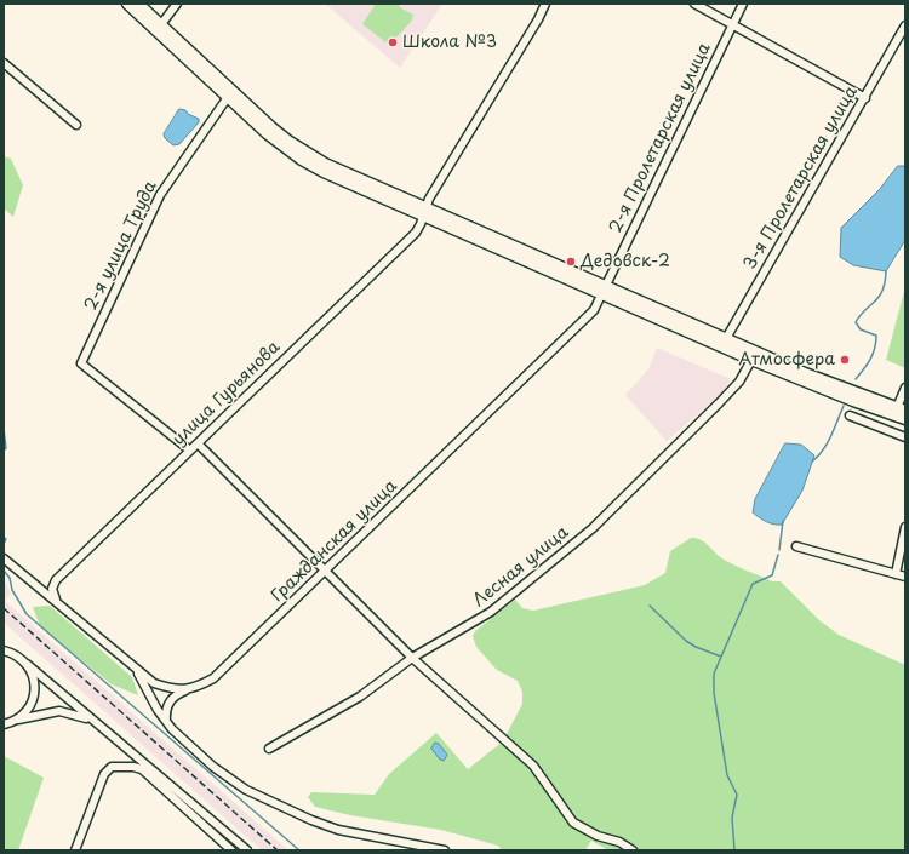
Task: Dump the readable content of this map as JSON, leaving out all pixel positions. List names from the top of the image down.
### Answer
{
  "streets": {
    "street": [
      "2-я Пролетарская улица",
      "3-я Пролетарская улица",
      "2-я улица Труда",
      "улица Гурьянова",
      "Гражданская улица",
      "Лесная улица"
    ]
  },
  "crossings": [
    ["2-я Пролетарская улица", "Гражданская улица"],
    ["2-я улица Труда", "улица Гурьянова"],
    ["улица Гурьянова", "Гражданская улица"]
  ],
  "places": ["Школа №3", "Дедовск-2", "Атмосфера"]
}
